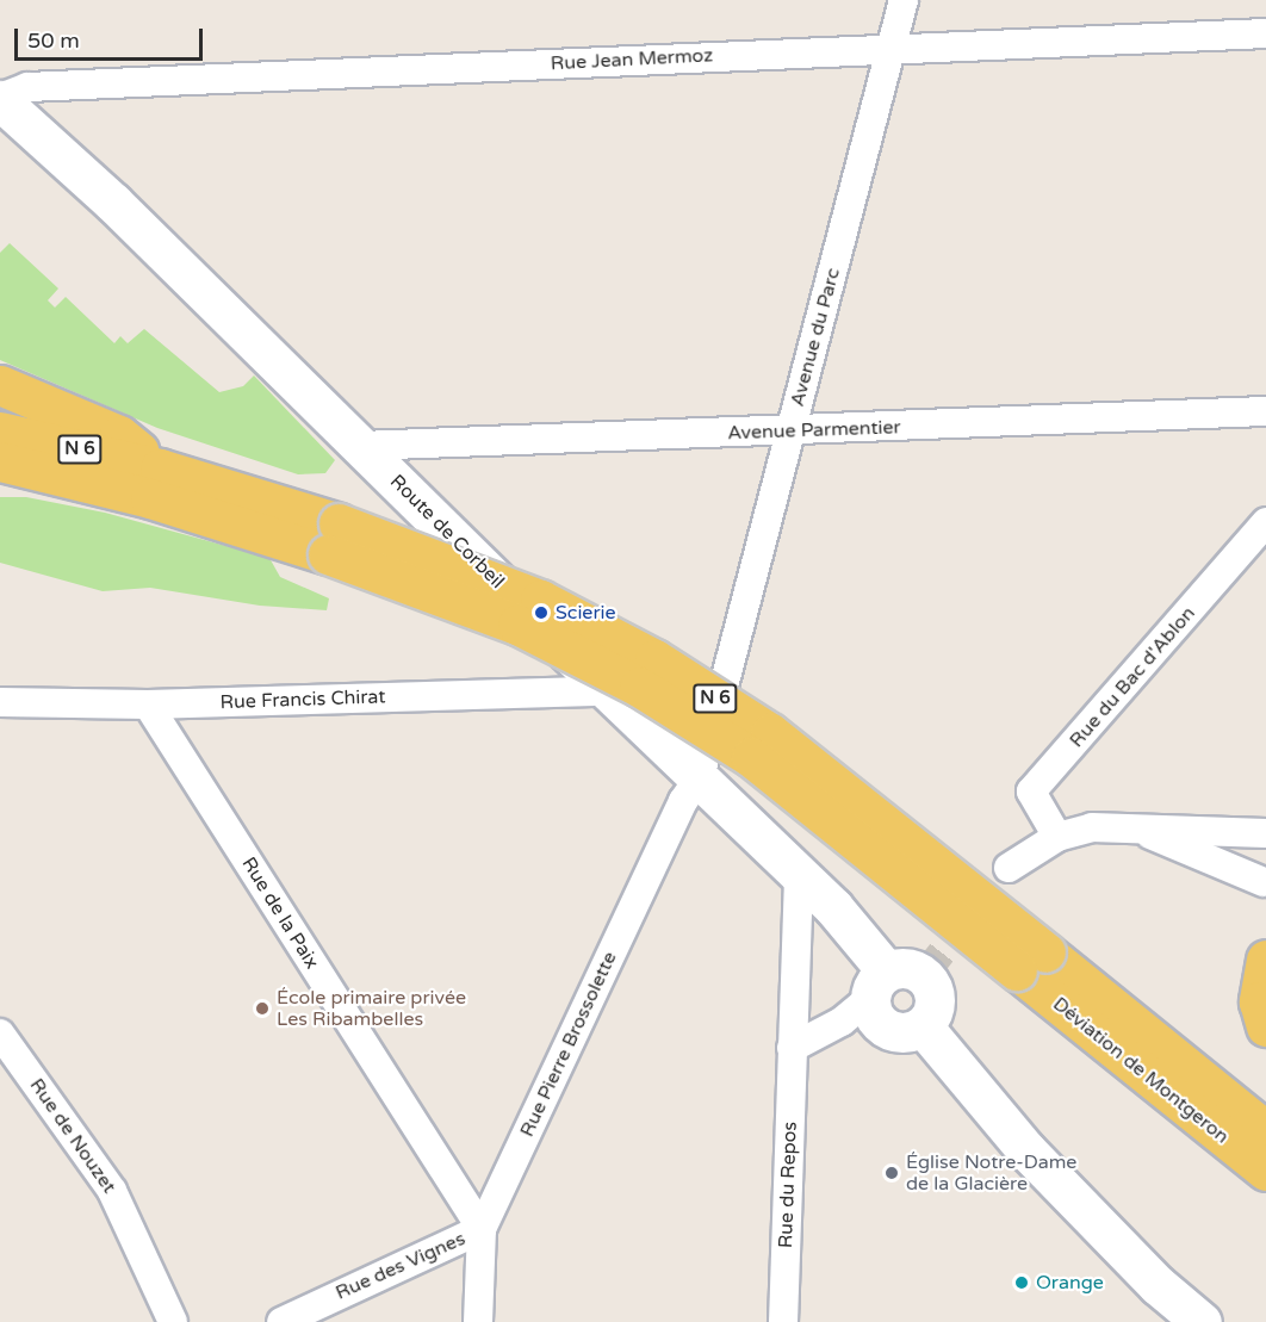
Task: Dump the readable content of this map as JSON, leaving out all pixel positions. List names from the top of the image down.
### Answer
{
  "streets": {
    "main road": ["N 6", "Route de Corbeil", "Déviation de Montgeron"],
    "street": [
      "Rue Jean Mermoz",
      "Avenue du Parc",
      "Avenue Parmentier",
      "Rue du Bac d'Ablon",
      "Rue Francis Chirat",
      "Rue de la Paix",
      "Rue Pierre Brossolette",
      "Rue de Nouzet",
      "Rue du Repos",
      "Rue des Vignes"
    ]
  },
  "crossings": [
    ["Rue Jean Mermoz", "Avenue du Parc"],
    ["Rue Jean Mermoz", "Route de Corbeil"],
    ["Avenue du Parc", "Avenue Parmentier"],
    ["Avenue du Parc", "Route de Corbeil"],
    ["Avenue du Parc", "Rue Pierre Brossolette"],
    ["Avenue Parmentier", "Route de Corbeil"],
    ["N 6", "Déviation de Montgeron"],
    ["Route de Corbeil", "Rue Francis Chirat"],
    ["Route de Corbeil", "Rue Pierre Brossolette"],
    ["Route de Corbeil", "Rue du Repos"],
    ["Rue Francis Chirat", "Rue de la Paix"],
    ["Rue de la Paix", "Rue Pierre Brossolette"],
    ["Rue de la Paix", "Rue des Vignes"],
    ["Rue Pierre Brossolette", "Rue des Vignes"]
  ],
  "places": [
    "Scierie",
    "École primaire privée Les Ribambelles",
    "Église Notre-Dame de la Glacière",
    "Orange"
  ],
  "scale_bar": "50 m"
}
